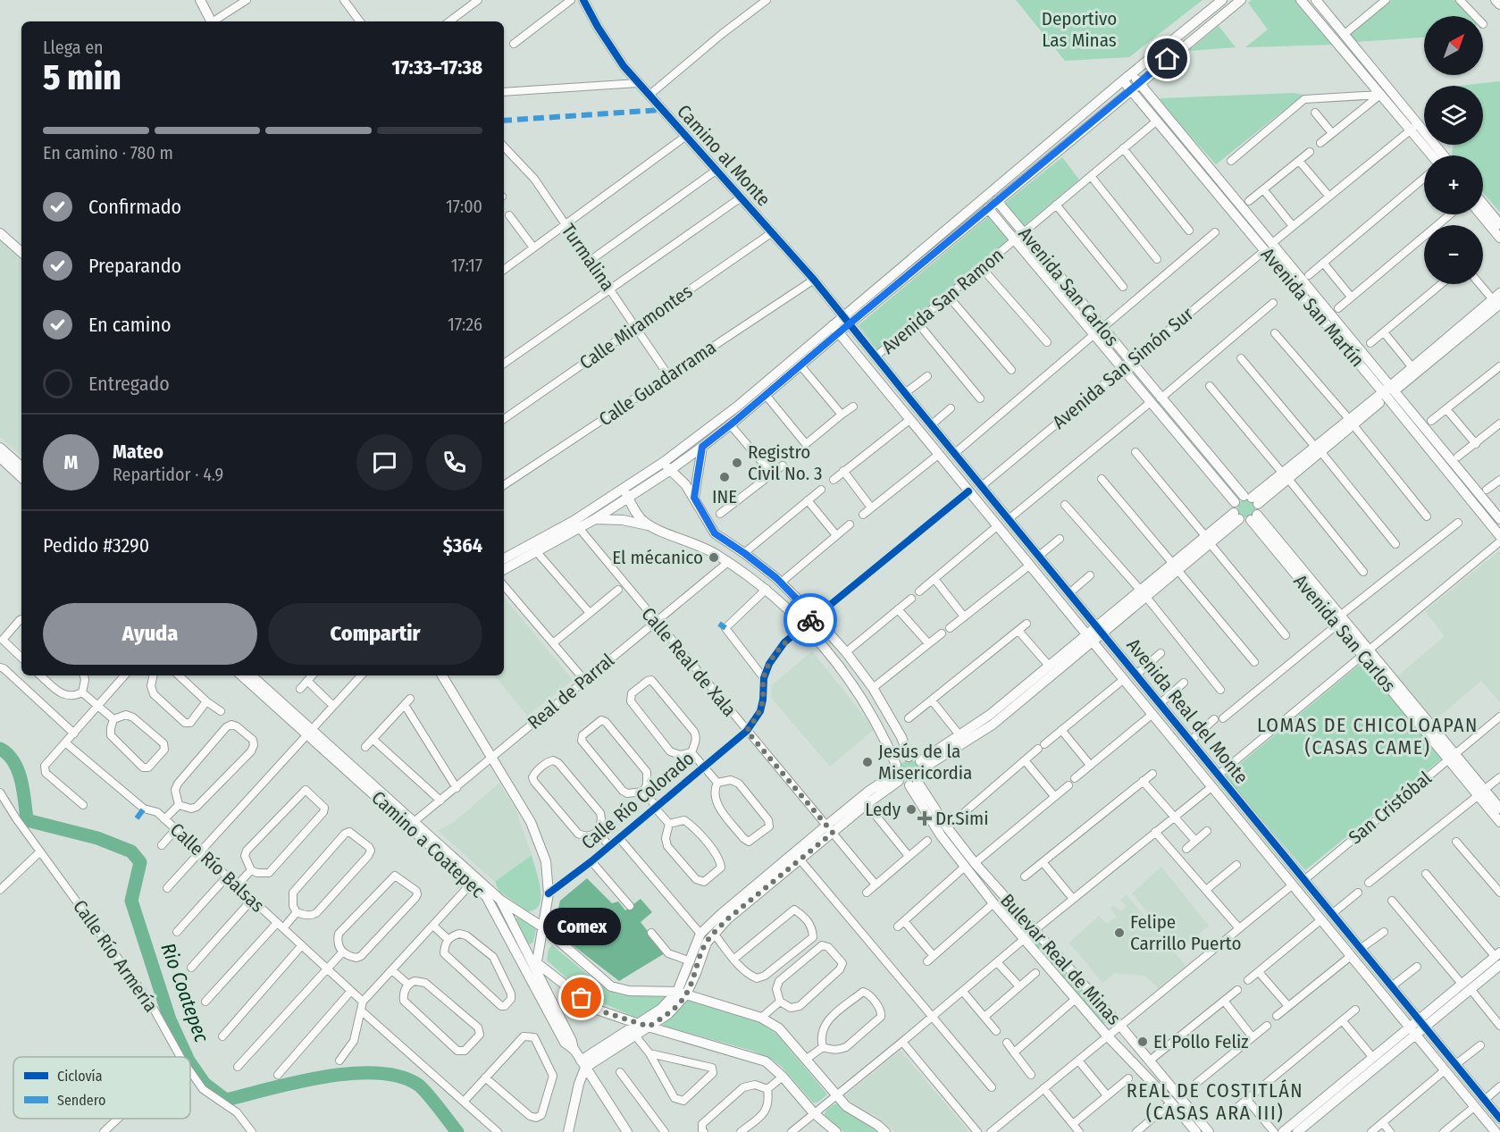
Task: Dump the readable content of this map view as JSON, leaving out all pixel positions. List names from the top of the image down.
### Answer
{
  "streets": {
    "street": [
      "Camino al Monte",
      "Turmalina",
      "Avenida San Carlos",
      "Avenida San Ramon",
      "Avenida San Martín",
      "Calle Miramontes",
      "Avenida San Simón Sur",
      "Calle Guadarrama",
      "Calle Real de Xala",
      "Real de Parral",
      "Avenida Real del Monte",
      "Calle Río Colorado",
      "San Cristóbal",
      "Camino a Coatepec",
      "Calle Río Balsas",
      "Calle Río Armería",
      "Bulevar Real de Minas"
    ]
  },
  "crossings": [
    ["Camino al Monte", "Calle Miramontes"],
    ["Camino al Monte", "Calle Guadarrama"],
    ["Camino al Monte", "Avenida Real del Monte"],
    ["Turmalina", "Calle Miramontes"],
    ["Turmalina", "Calle Guadarrama"],
    ["Avenida San Carlos", "Avenida San Ramon"],
    ["Avenida San Carlos", "Avenida San Simón Sur"],
    ["Avenida San Carlos", "San Cristóbal"],
    ["Avenida San Ramon", "Avenida San Martín"],
    ["Avenida San Ramon", "Avenida Real del Monte"],
    ["Avenida San Martín", "Avenida San Simón Sur"],
    ["Avenida San Simón Sur", "Avenida Real del Monte"],
    ["Calle Real de Xala", "Real de Parral"],
    ["Calle Real de Xala", "Calle Río Colorado"],
    ["Real de Parral", "Camino a Coatepec"],
    ["Avenida Real del Monte", "San Cristóbal"]
  ],
  "districts": ["LOMAS DE CHICOLOAPAN (CASAS CAME)", "REAL DE COSTITLÁN (CASAS ARA III)"],
  "water": ["Rio Coatepec"],
  "parks": ["Deportivo Las Minas"],
  "places": {
    "other": [
      "Registro Civil No. 3",
      "INE",
      "El mécanico",
      "Jesús de la Misericordia",
      "Ledy",
      "Felipe Carrillo Puerto",
      "Comex",
      "El Pollo Feliz"
    ],
    "health": ["Dr.Simi"]
  },
  "legend": ["Ciclovía", "Sendero"],
  "north": "top right",
  "page": {
    "map_buttons": ["+", "−"],
    "heading": ["5 min", "Llega en", "17:33–17:38"],
    "panel": [
      "Mateo",
      "Repartidor · 4.9",
      "Pedido #3290",
      "$364"
    ],
    "bar": "En camino · 780 m",
    "list": [
      ["Confirmado", "17:00"],
      ["Preparando", "17:17"],
      ["En camino", "17:26"],
      "Entregado"
    ],
    "round": "M",
    "buttons": ["Ayuda", "Compartir"],
    "bubble": "Comex"
  }
}
